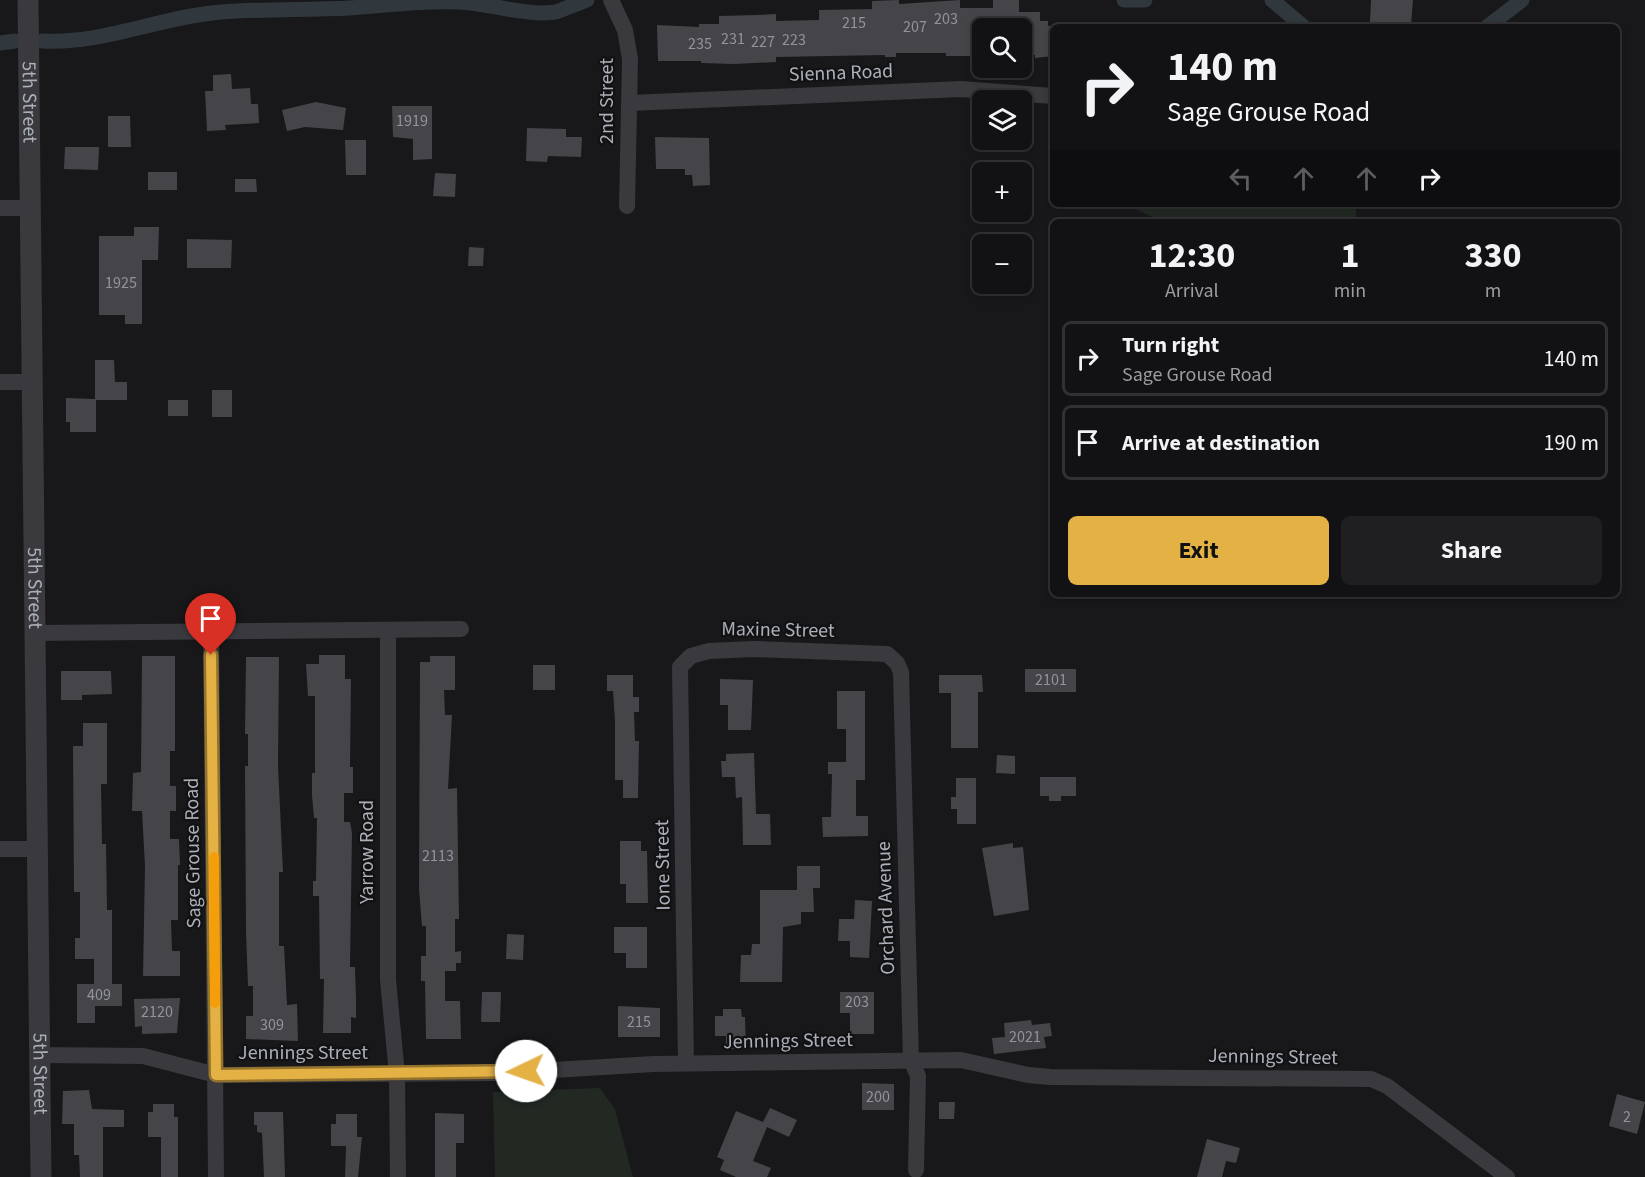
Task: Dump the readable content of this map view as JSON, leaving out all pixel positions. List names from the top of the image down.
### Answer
{
  "streets": {
    "street": [
      "Sienna Road",
      "2nd Street",
      "5th Street",
      "Maxine Street",
      "Yarrow Road",
      "Sage Grouse Road",
      "Ione Street",
      "Orchard Avenue",
      "Jennings Street"
    ]
  },
  "crossings": [
    ["Sienna Road", "2nd Street"],
    ["5th Street", "Jennings Street"],
    ["Maxine Street", "Ione Street"],
    ["Maxine Street", "Orchard Avenue"],
    ["Yarrow Road", "Jennings Street"],
    ["Sage Grouse Road", "Jennings Street"],
    ["Ione Street", "Jennings Street"],
    ["Orchard Avenue", "Jennings Street"]
  ],
  "house_numbers": [
    "203",
    "215",
    "207",
    "231",
    "223",
    "227",
    "235",
    "1919",
    "1925",
    "2101",
    "2113",
    "409",
    "203",
    "2120",
    "215",
    "309",
    "2021",
    "200",
    "2"
  ],
  "page": {
    "map_buttons": ["+", "−"],
    "turn": ["140 m", "Sage Grouse Road"],
    "eta": [
      "12:30",
      "Arrival",
      "1",
      "min",
      "330",
      "m"
    ],
    "list": [
      {
        "name": "Turn right",
        "note": "Sage Grouse Road",
        "value": "140 m"
      },
      {
        "name": "Arrive at destination",
        "value": "190 m"
      }
    ],
    "buttons": ["Exit", "Share"]
  }
}
